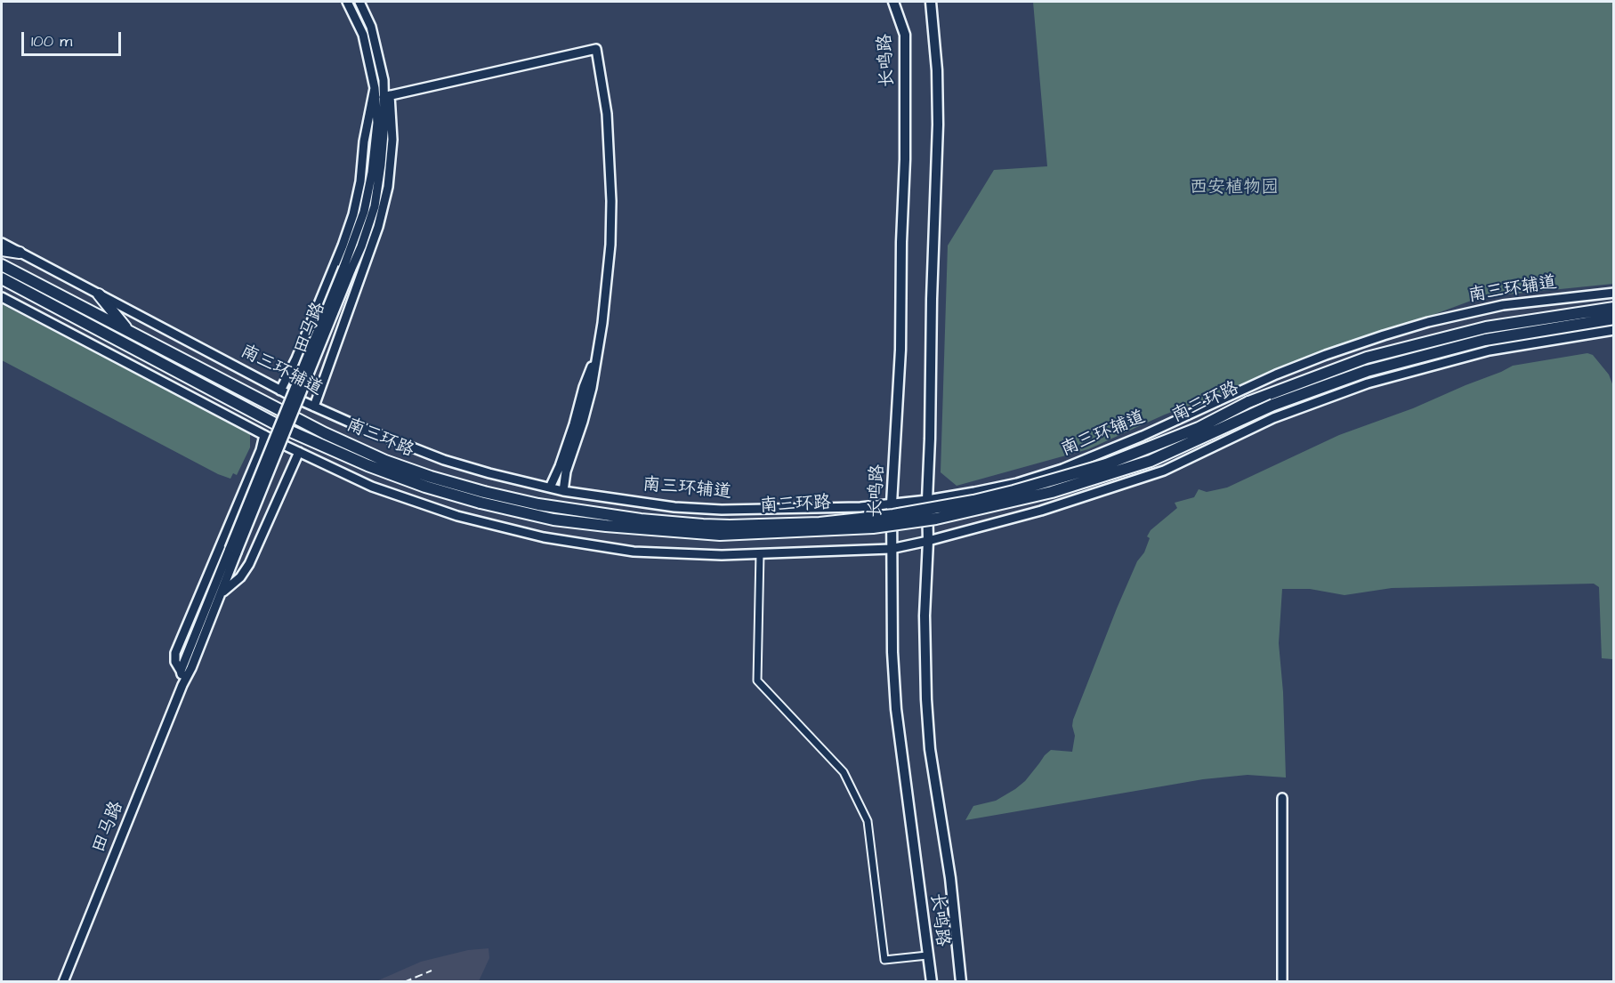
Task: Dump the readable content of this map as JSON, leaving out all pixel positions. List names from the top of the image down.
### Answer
{
  "streets": {
    "highway": ["南三环路"],
    "main road": ["长鸣路"],
    "street": ["南三环辅道", "田马路"]
  },
  "crossings": [
    ["长鸣路", "南三环辅道"]
  ],
  "parks": ["西安植物园"],
  "scale_bar": "100 m"
}
